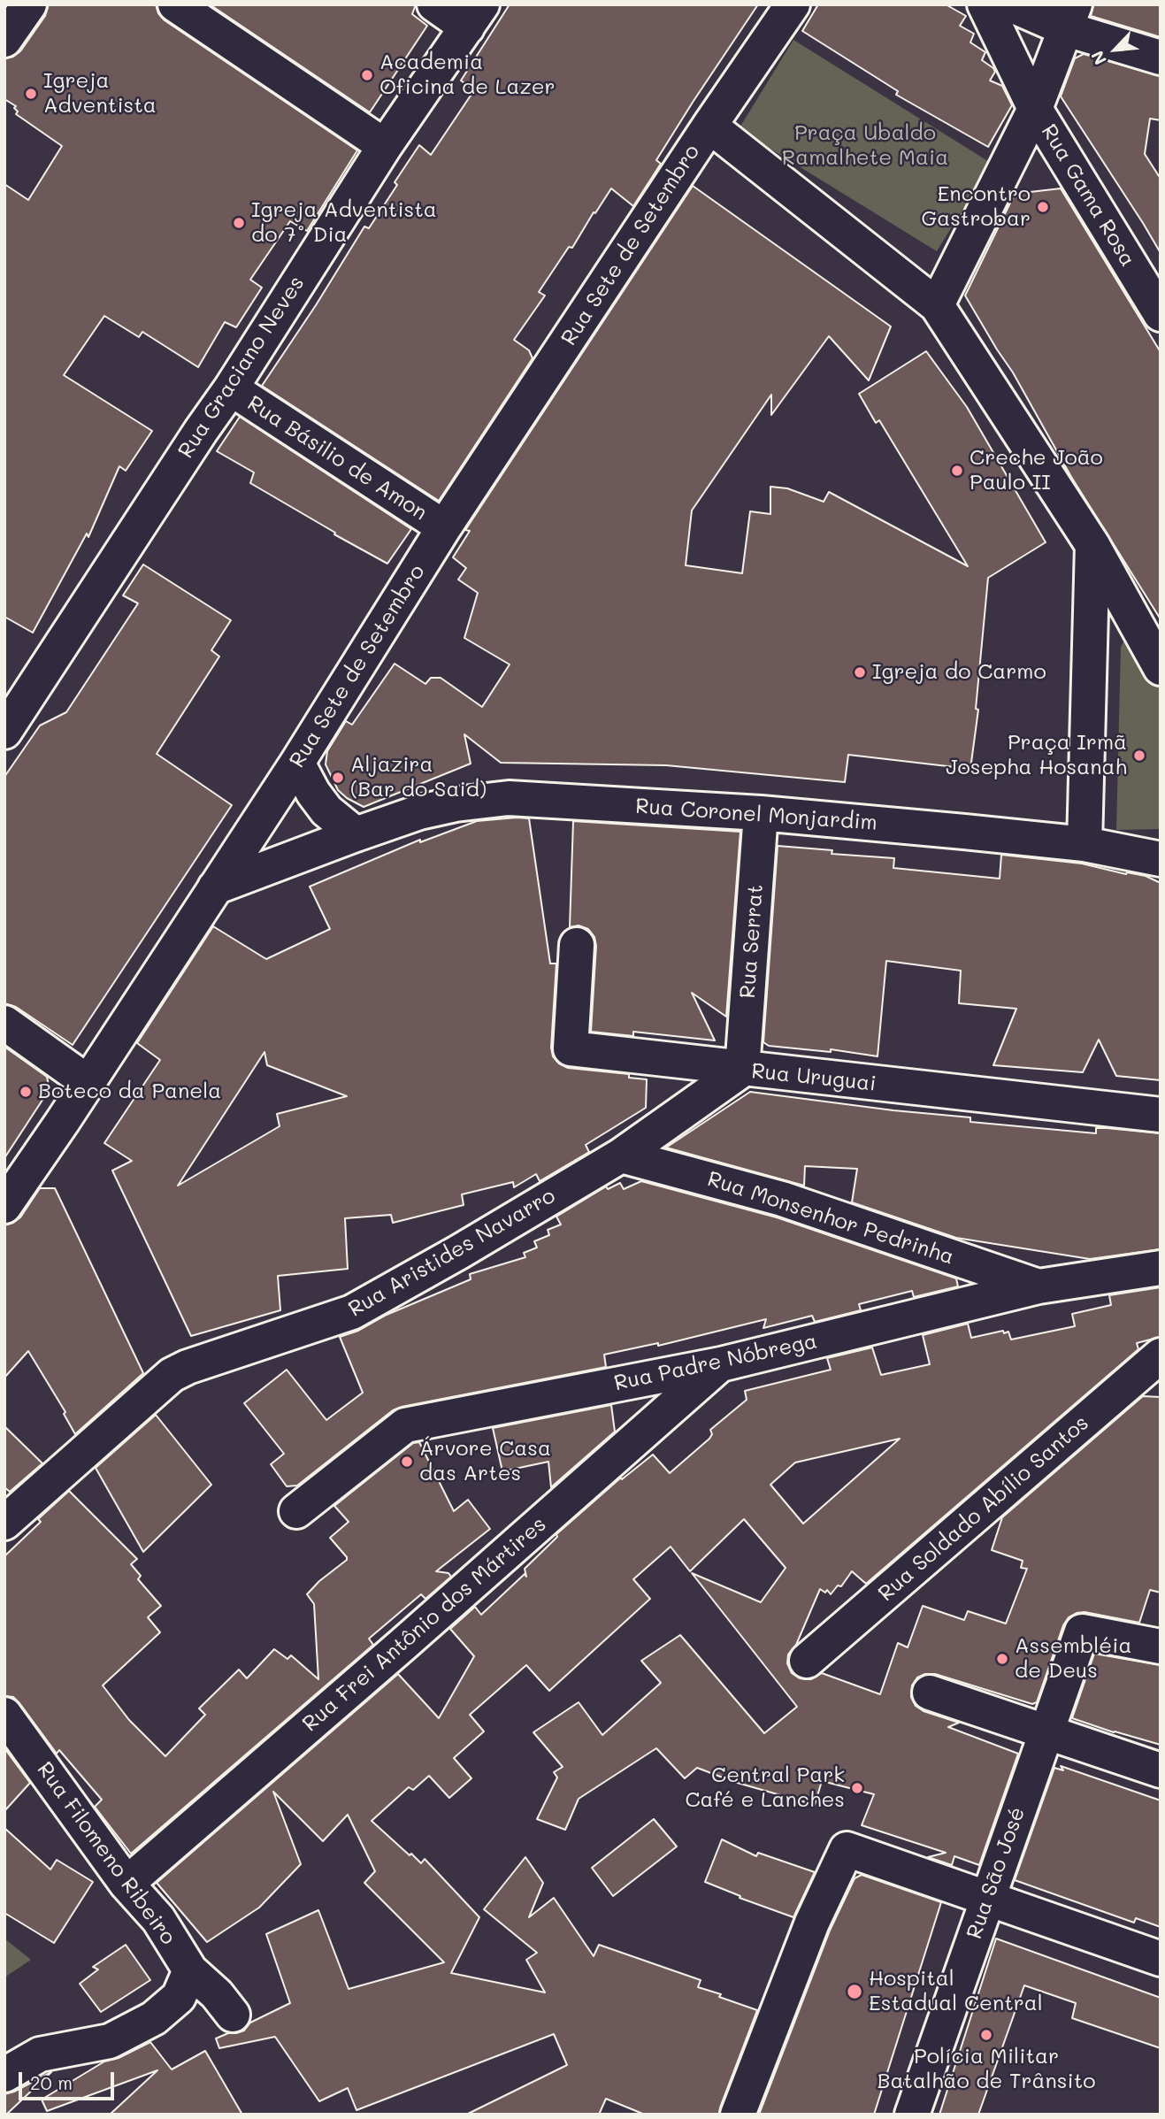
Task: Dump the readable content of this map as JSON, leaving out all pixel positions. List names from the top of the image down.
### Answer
{
  "streets": {
    "street": [
      "Rua Gama Rosa",
      "Rua Sete de Setembro",
      "Rua Graciano Neves",
      "Rua Básilio de Amon",
      "Rua Coronel Monjardim",
      "Rua Serrat",
      "Rua Uruguai",
      "Rua Monsenhor Pedrinha",
      "Rua Aristides Navarro",
      "Rua Padre Nóbrega",
      "Rua Soldado Abílio Santos",
      "Rua Frei Antônio dos Mártires",
      "Rua Filomeno Ribeiro",
      "Rua São José"
    ]
  },
  "crossings": [
    ["Rua Sete de Setembro", "Rua Básilio de Amon"],
    ["Rua Sete de Setembro", "Rua Coronel Monjardim"],
    ["Rua Graciano Neves", "Rua Básilio de Amon"],
    ["Rua Coronel Monjardim", "Rua Serrat"],
    ["Rua Serrat", "Rua Uruguai"],
    ["Rua Serrat", "Rua Aristides Navarro"],
    ["Rua Uruguai", "Rua Aristides Navarro"],
    ["Rua Monsenhor Pedrinha", "Rua Aristides Navarro"],
    ["Rua Monsenhor Pedrinha", "Rua Padre Nóbrega"],
    ["Rua Padre Nóbrega", "Rua Frei Antônio dos Mártires"],
    ["Rua Frei Antônio dos Mártires", "Rua Filomeno Ribeiro"]
  ],
  "parks": ["Praça Ubaldo Ramalhete Maia"],
  "places": [
    "Academia Oficina de Lazer",
    "Igreja Adventista",
    "Encontro Gastrobar",
    "Igreja Adventista do 7˚ Dia",
    "Creche João Paulo II",
    "Igreja do Carmo",
    "Praça Irmã Josepha Hosanah",
    "Aljazira (Bar do Said)",
    "Boteco da Panela",
    "Árvore Casa das Artes",
    "Assembléia de Deus",
    "Central Park Café e Lanches",
    "Hospital Estadual Central",
    "Polícia Militar Batalhão de Trânsito"
  ],
  "scale_bar": "20 m",
  "north": "bottom left"
}
